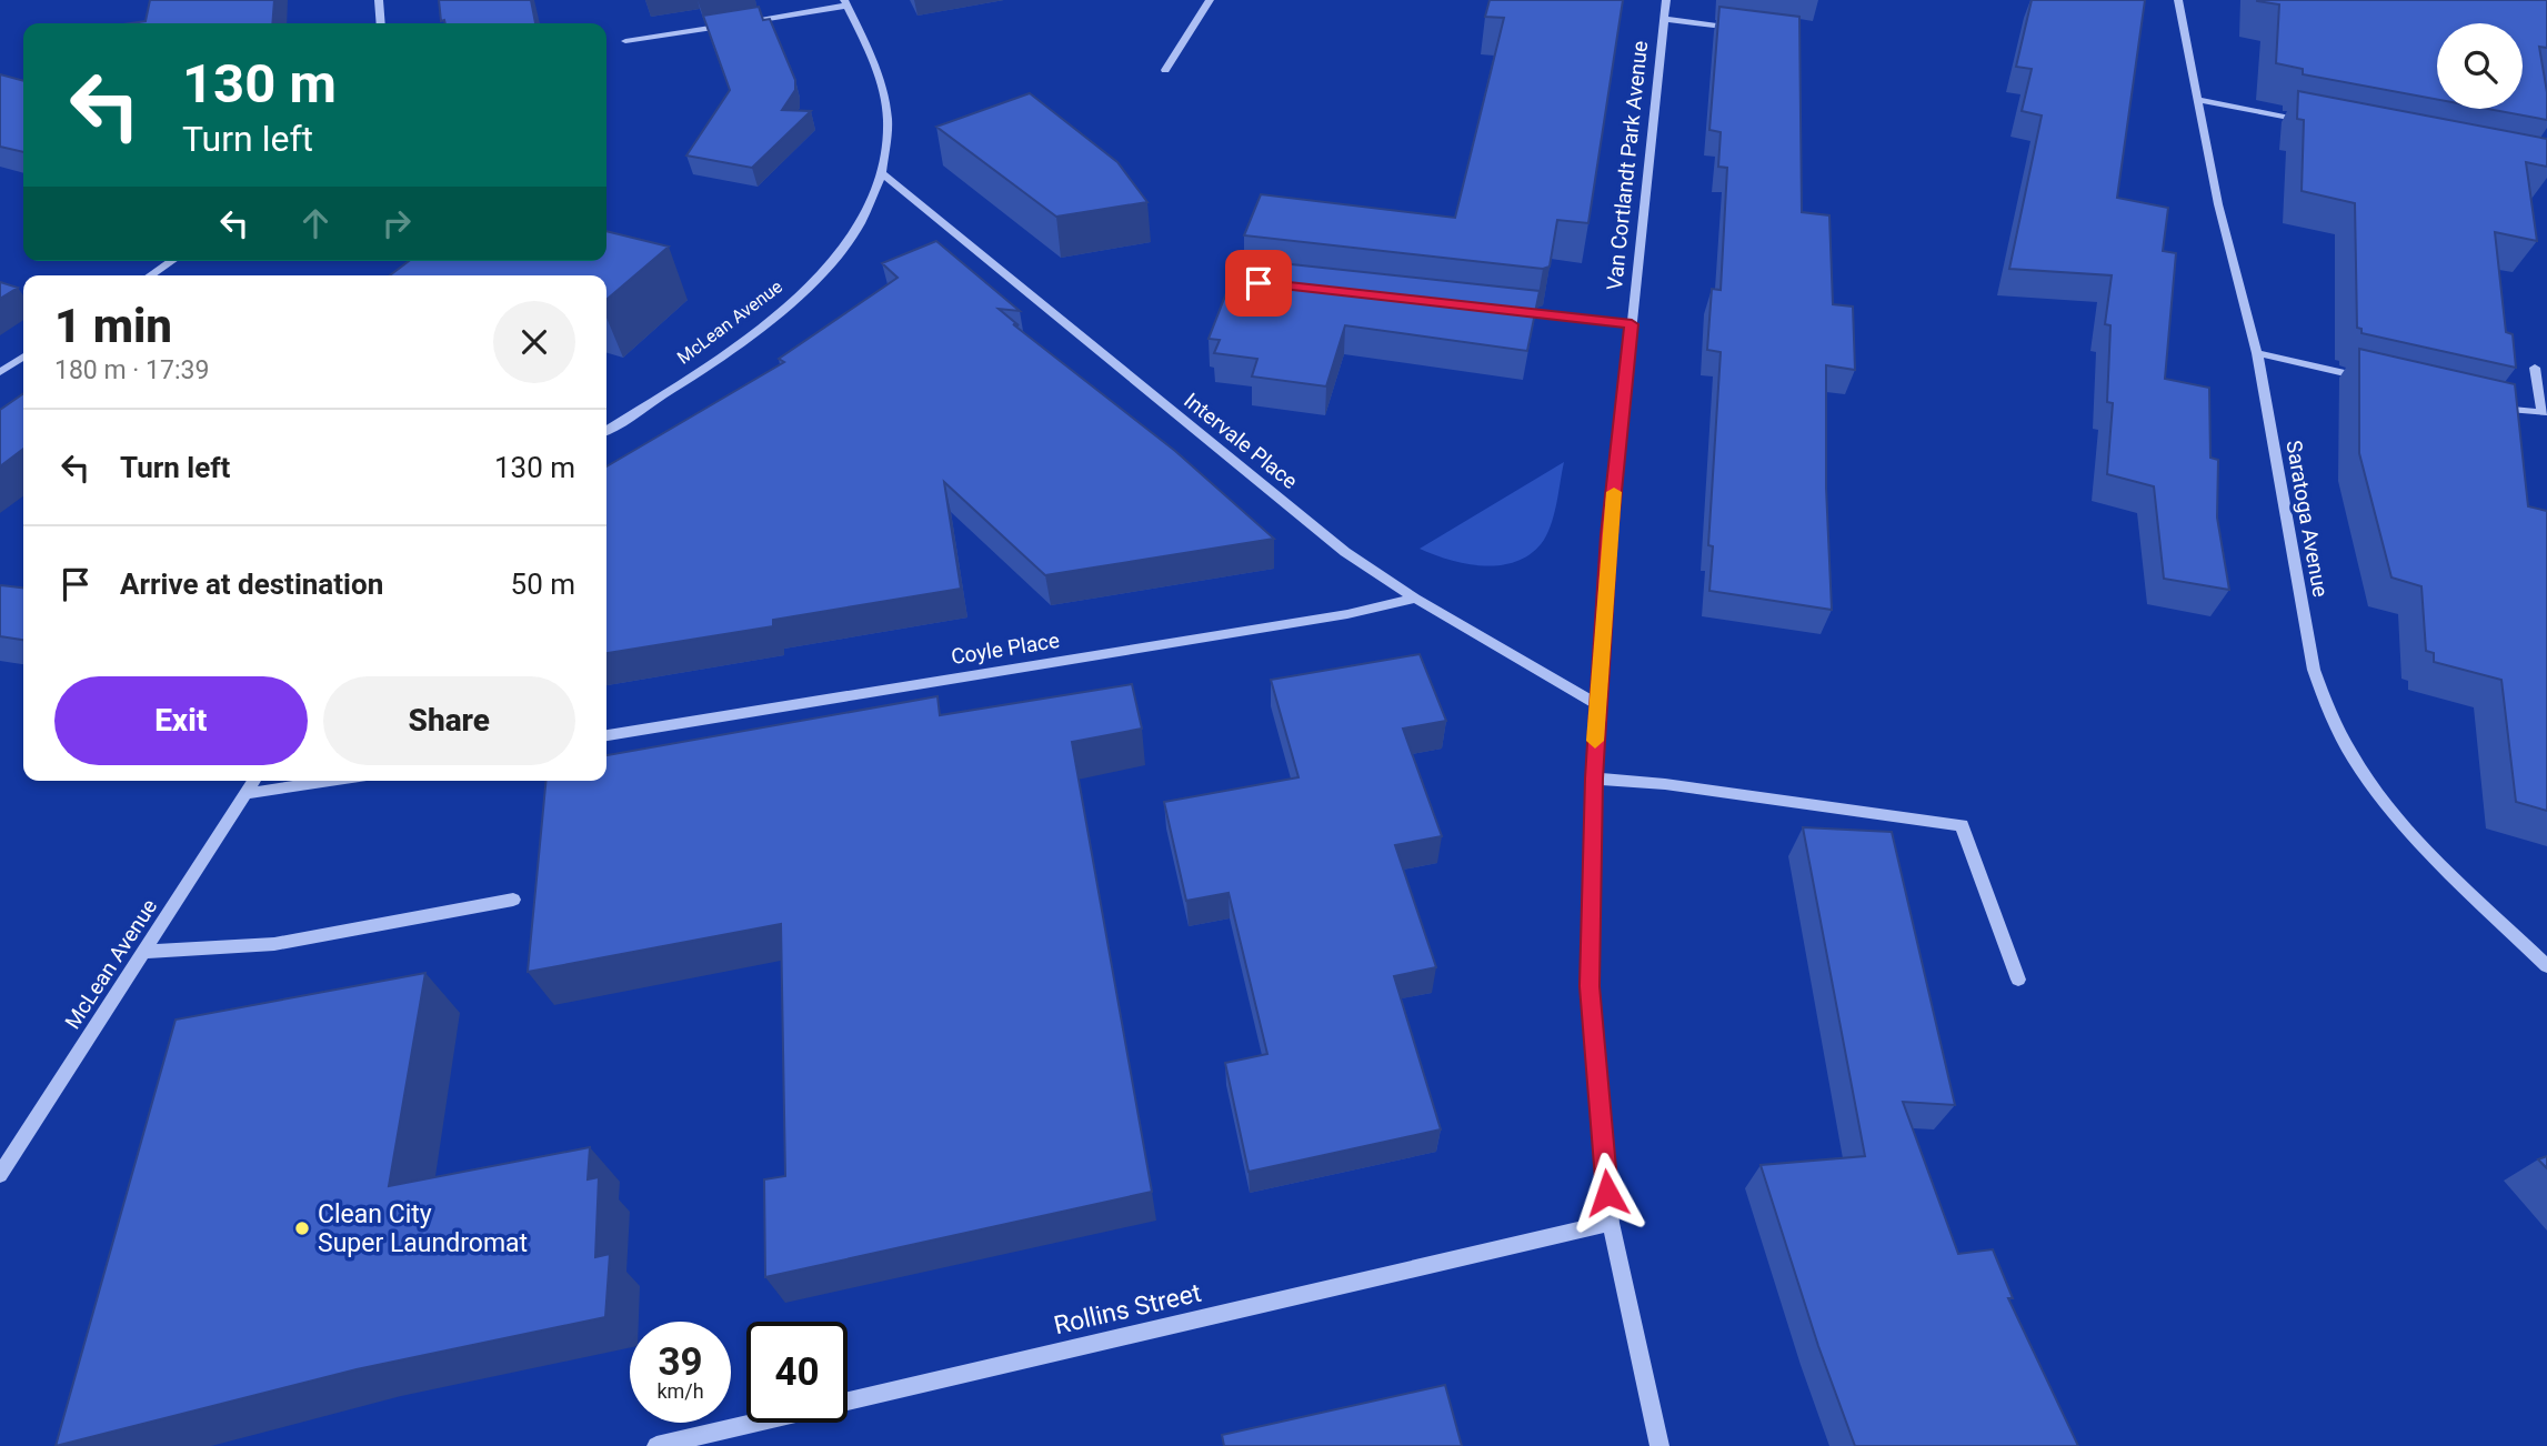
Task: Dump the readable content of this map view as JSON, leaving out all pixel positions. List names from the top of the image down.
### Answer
{
  "streets": {
    "street": [
      "Van Cortlandt Park Avenue",
      "McLean Avenue",
      "Intervale Place",
      "Saratoga Avenue",
      "Coyle Place",
      "Rollins Street"
    ]
  },
  "crossings": [
    ["Van Cortlandt Park Avenue", "Intervale Place"],
    ["Van Cortlandt Park Avenue", "Rollins Street"],
    ["McLean Avenue", "Intervale Place"],
    ["Intervale Place", "Coyle Place"]
  ],
  "places": ["Clean City Super Laundromat"],
  "page": {
    "turn": ["130 m", "Turn left"],
    "heading": ["1 min", "180 m · 17:39"],
    "list": [
      {
        "name": "Turn left",
        "value": "130 m"
      },
      {
        "name": "Arrive at destination",
        "value": "50 m"
      }
    ],
    "buttons": ["Exit", "Share"],
    "speed": "39 km/h",
    "limit": "40"
  }
}
